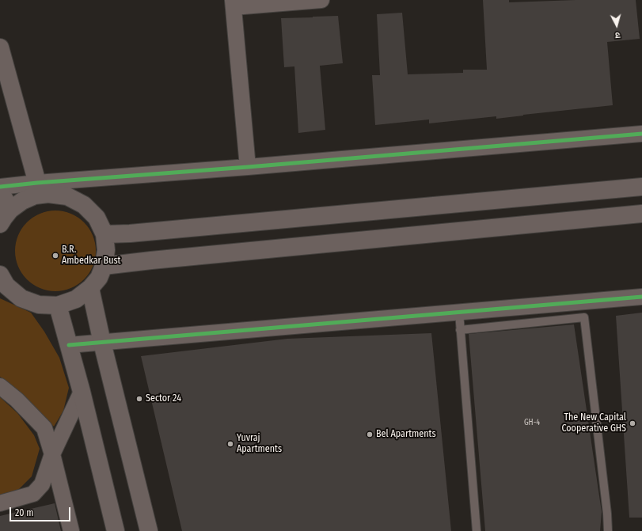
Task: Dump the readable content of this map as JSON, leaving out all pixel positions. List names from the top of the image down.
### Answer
{
  "places": [
    "B.R. Ambedkar Bust",
    "Sector 24",
    "The New Capital Cooperative GHS",
    "Bel Apartments",
    "Yuvraj Apartments"
  ],
  "house_numbers": ["GH-4"],
  "scale_bar": "20 m",
  "north": "bottom"
}
